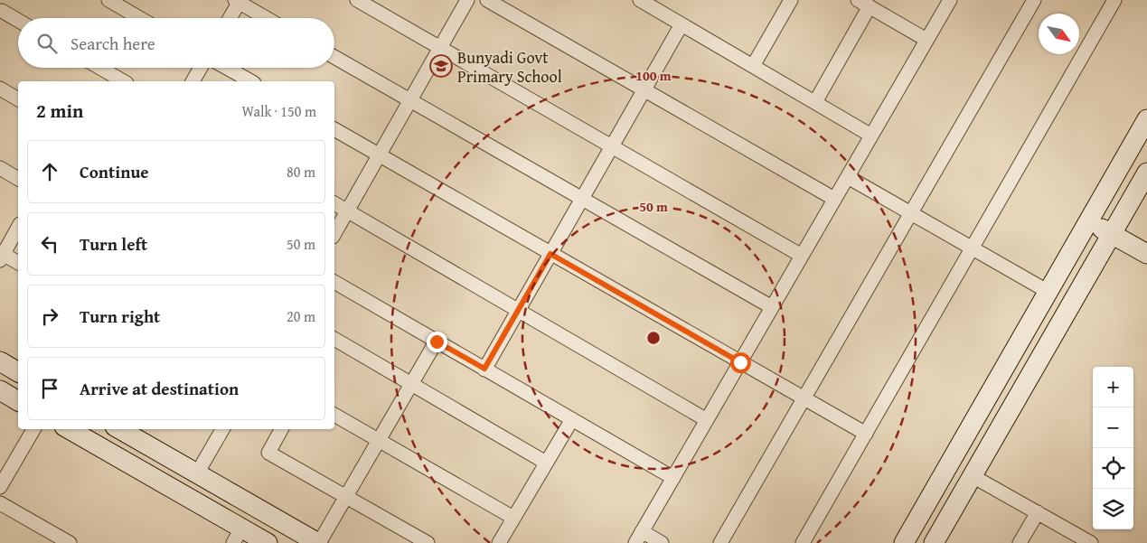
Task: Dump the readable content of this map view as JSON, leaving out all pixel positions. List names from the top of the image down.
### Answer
{
  "places": {
    "school or university": ["Bunyadi Govt Primary School"]
  },
  "north": "bottom right",
  "page": {
    "search": "Search here",
    "heading": ["2 min", "Walk · 150 m"],
    "list": [
      ["Continue", "80 m"],
      ["Turn left", "50 m"],
      ["Turn right", "20 m"],
      "Arrive at destination"
    ],
    "map_buttons": ["+", "−"]
  },
  "rings": ["100 m", "50 m"]
}
